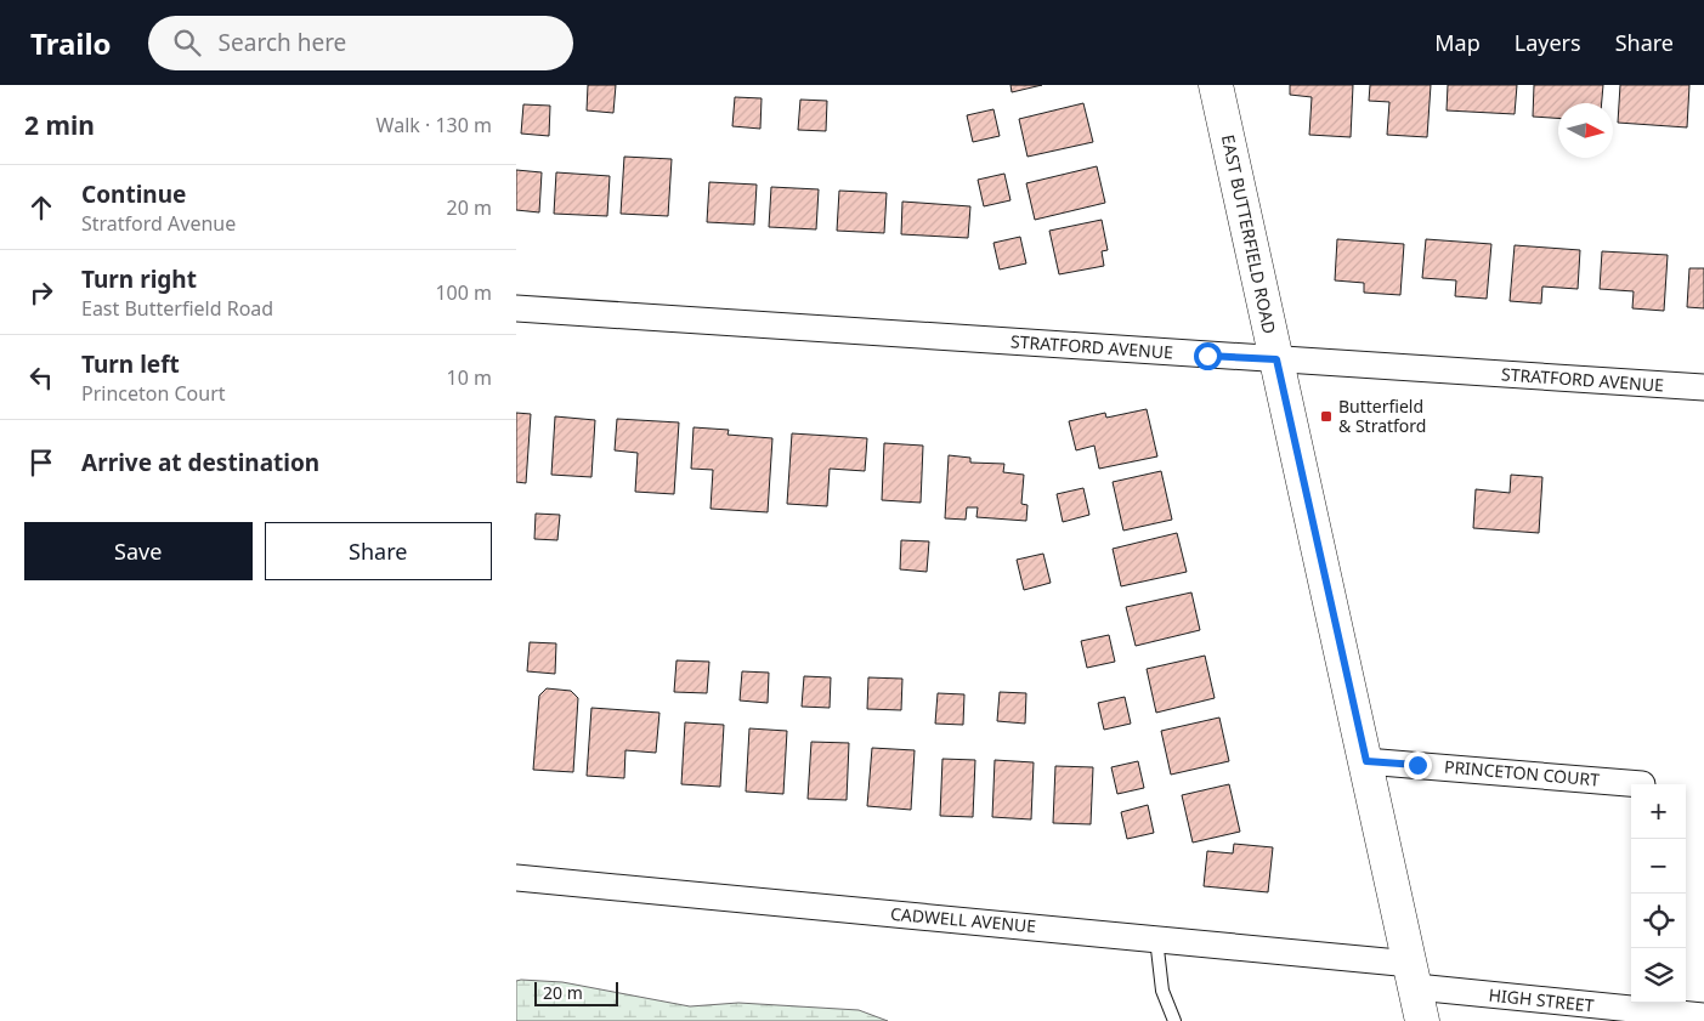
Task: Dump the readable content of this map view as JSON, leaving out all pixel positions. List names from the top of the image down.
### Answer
{
  "streets": {
    "main road": ["EAST BUTTERFIELD ROAD"],
    "street": [
      "STRATFORD AVENUE",
      "PRINCETON COURT",
      "CADWELL AVENUE",
      "HIGH STREET"
    ]
  },
  "crossings": [
    ["EAST BUTTERFIELD ROAD", "STRATFORD AVENUE"],
    ["EAST BUTTERFIELD ROAD", "PRINCETON COURT"],
    ["EAST BUTTERFIELD ROAD", "CADWELL AVENUE"],
    ["EAST BUTTERFIELD ROAD", "HIGH STREET"],
    ["CADWELL AVENUE", "HIGH STREET"]
  ],
  "places": {
    "transit": ["Butterfield & Stratford"]
  },
  "scale_bar": "20 m",
  "north": "right",
  "page": {
    "header": "Trailo",
    "search": "Search here",
    "nav": ["Map", "Layers", "Share"],
    "heading": ["2 min", "Walk · 130 m"],
    "list": [
      ["Continue", "Stratford Avenue", "20 m"],
      ["Turn right", "East Butterfield Road", "100 m"],
      ["Turn left", "Princeton Court", "10 m"],
      "Arrive at destination"
    ],
    "buttons": ["Save", "Share"],
    "map_buttons": ["+", "−"],
    "scale": "20 m"
  }
}
